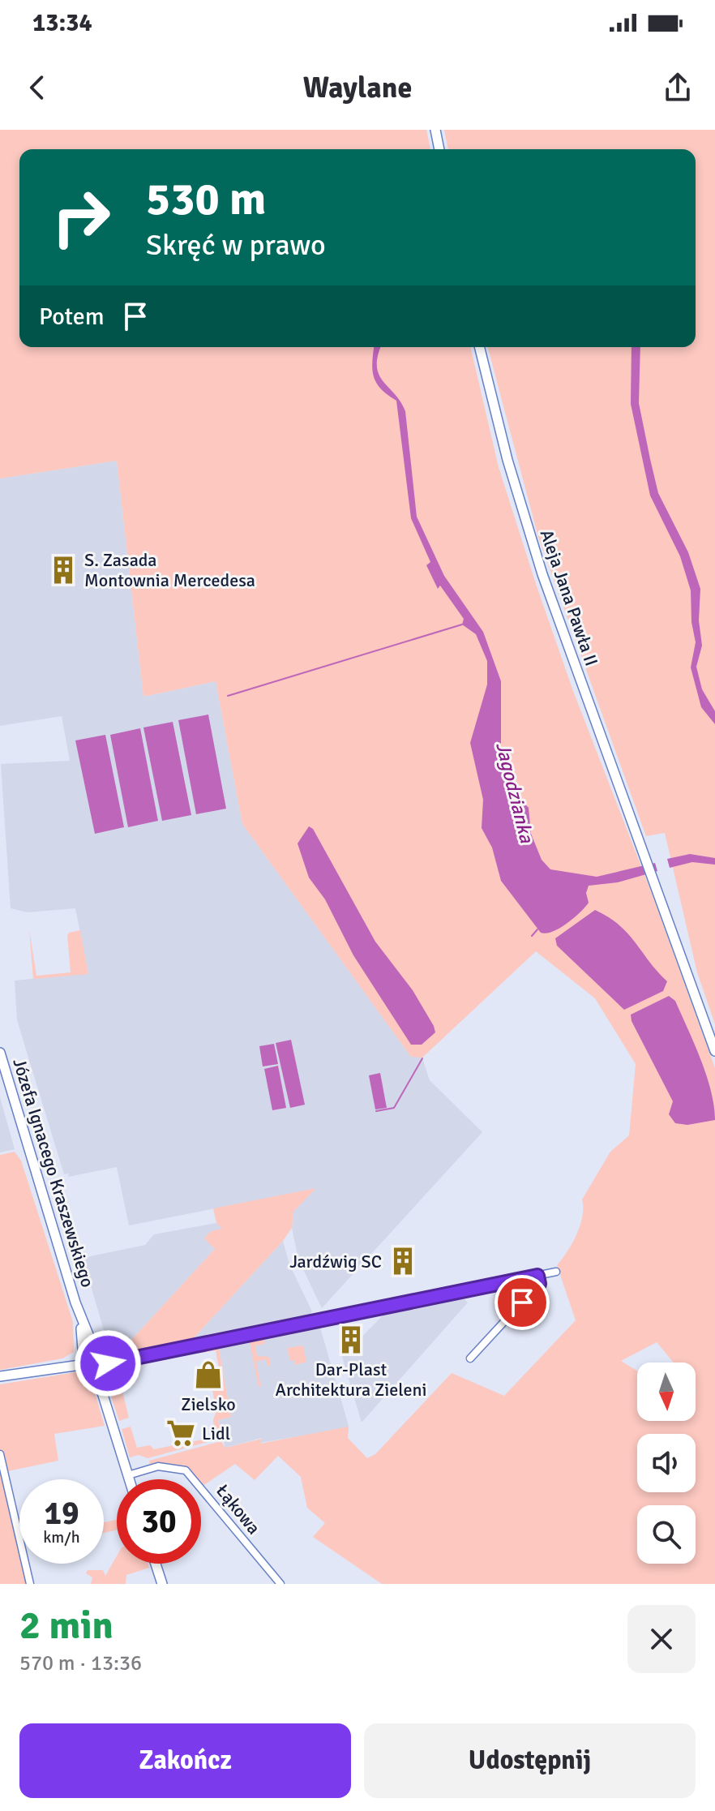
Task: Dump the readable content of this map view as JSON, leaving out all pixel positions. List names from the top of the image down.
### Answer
{
  "streets": {
    "main road": ["Aleja Jana Pawła II", "Józefa Ignacego Kraszewskiego"],
    "street": ["Łąkowa"]
  },
  "crossings": [
    ["Józefa Ignacego Kraszewskiego", "Łąkowa"]
  ],
  "water": ["Jagodzianka"],
  "places": {
    "building": ["S. Zasada Montownia Mercedesa", "Jardźwig SC", "Dar-Plast Architektura Zieleni"],
    "shop": ["Zielsko"],
    "supermarket": ["Lidl"]
  },
  "north": "bottom",
  "page": {
    "status": "13:34",
    "header": "Waylane",
    "turn": ["530 m", "Skręć w prawo"],
    "then": "Potem",
    "speed": "19 km/h",
    "limit": "30",
    "heading": ["2 min", "570 m · 13:36"],
    "buttons": ["Zakończ", "Udostępnij"]
  }
}
